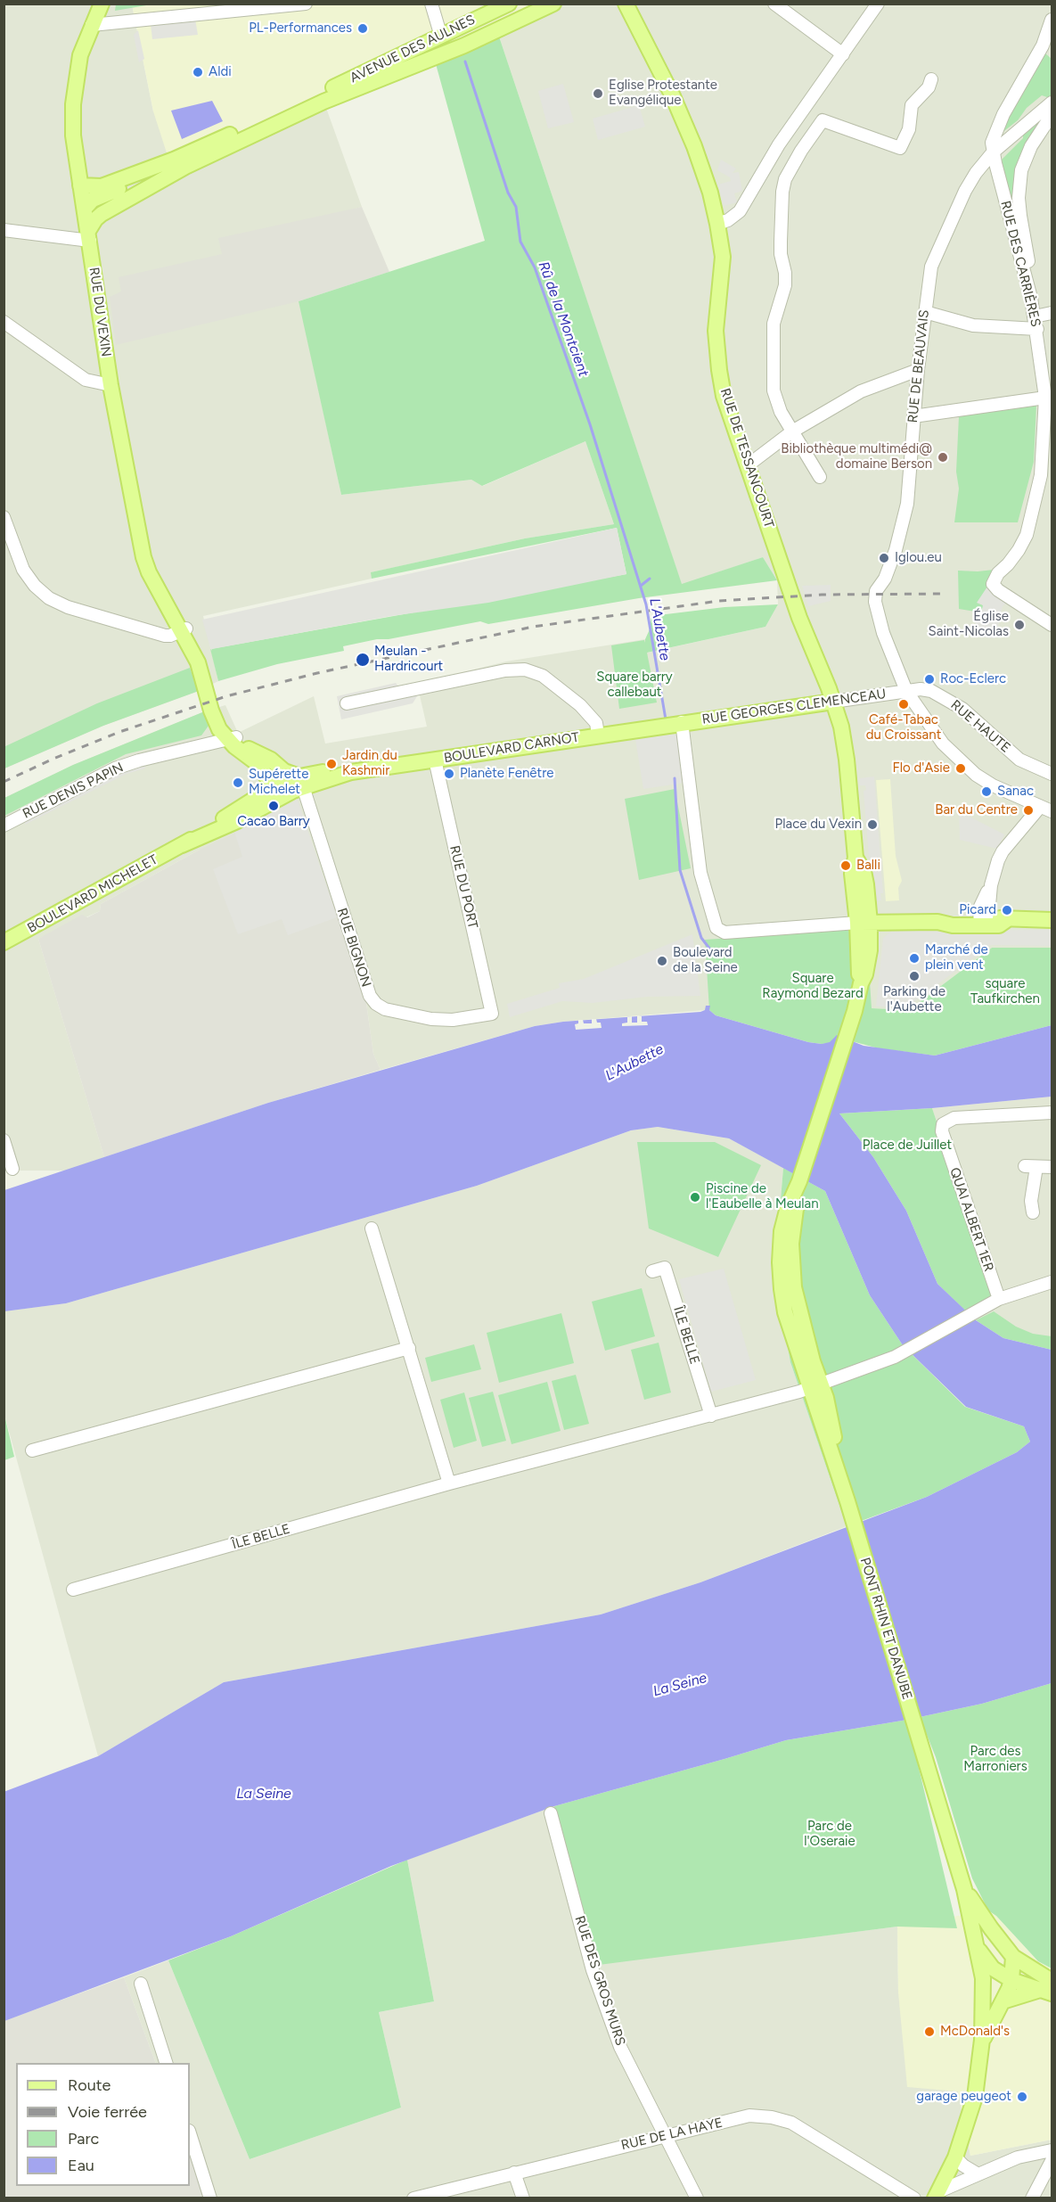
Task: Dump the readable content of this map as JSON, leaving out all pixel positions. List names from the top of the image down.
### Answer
{
  "streets": {
    "main road": [
      "AVENUE DES AULNES",
      "RUE DU VEXIN",
      "RUE DE TESSANCOURT",
      "RUE GEORGES CLEMENCEAU",
      "BOULEVARD CARNOT",
      "BOULEVARD MICHELET",
      "PONT RHIN ET DANUBE"
    ],
    "street": [
      "RUE DES CARRIÈRES",
      "RUE DE BEAUVAIS",
      "RUE HAUTE",
      "RUE DENIS PAPIN",
      "RUE DU PORT",
      "RUE BIGNON",
      "QUAI ALBERT 1ER",
      "ÎLE BELLE",
      "RUE DES GROS MURS",
      "RUE DE LA HAYE"
    ]
  },
  "crossings": [
    ["RUE DES CARRIÈRES", "RUE DE BEAUVAIS"],
    ["RUE DU VEXIN", "BOULEVARD CARNOT"],
    ["RUE DU VEXIN", "RUE DENIS PAPIN"],
    ["RUE DU VEXIN", "BOULEVARD MICHELET"],
    ["RUE DU VEXIN", "RUE BIGNON"],
    ["RUE DE BEAUVAIS", "RUE GEORGES CLEMENCEAU"],
    ["RUE DE BEAUVAIS", "RUE HAUTE"],
    ["RUE DE TESSANCOURT", "RUE GEORGES CLEMENCEAU"],
    ["RUE DE TESSANCOURT", "PONT RHIN ET DANUBE"],
    ["RUE GEORGES CLEMENCEAU", "RUE HAUTE"],
    ["RUE GEORGES CLEMENCEAU", "BOULEVARD CARNOT"],
    ["BOULEVARD CARNOT", "RUE DU PORT"],
    ["BOULEVARD CARNOT", "BOULEVARD MICHELET"],
    ["BOULEVARD CARNOT", "RUE BIGNON"],
    ["RUE DU PORT", "RUE BIGNON"],
    ["BOULEVARD MICHELET", "RUE BIGNON"],
    ["QUAI ALBERT 1ER", "ÎLE BELLE"],
    ["ÎLE BELLE", "PONT RHIN ET DANUBE"],
    ["RUE DES GROS MURS", "RUE DE LA HAYE"]
  ],
  "water": ["Rû de la Montcient", "L'Aubette", "La Seine"],
  "parks": [
    "Square barry callebaut",
    "Square Raymond Bezard",
    "square Taufkirchen",
    "Place de Juillet",
    "Parc des Marroniers",
    "Parc de l'Oseraie"
  ],
  "places": [
    "PL-Performances",
    "Aldi",
    "Eglise Protestante Evangélique",
    "Bibliothèque multimédi@ domaine Berson",
    "Iglou.eu",
    "Église Saint-Nicolas",
    "Meulan - Hardricourt",
    "Roc-Eclerc",
    "Café-Tabac du Croissant",
    "Jardin du Kashmir",
    "Flo d'Asie",
    "Planète Fenêtre",
    "Supérette Michelet",
    "Sanac",
    "Cacao Barry",
    "Bar du Centre",
    "Place du Vexin",
    "Balli",
    "Picard",
    "Marché de plein vent",
    "Boulevard de la Seine",
    "Parking de l'Aubette",
    "Piscine de l'Eaubelle à Meulan",
    "McDonald's",
    "garage peugeot"
  ],
  "legend": [
    "Route",
    "Voie ferrée",
    "Parc",
    "Eau"
  ]
}
